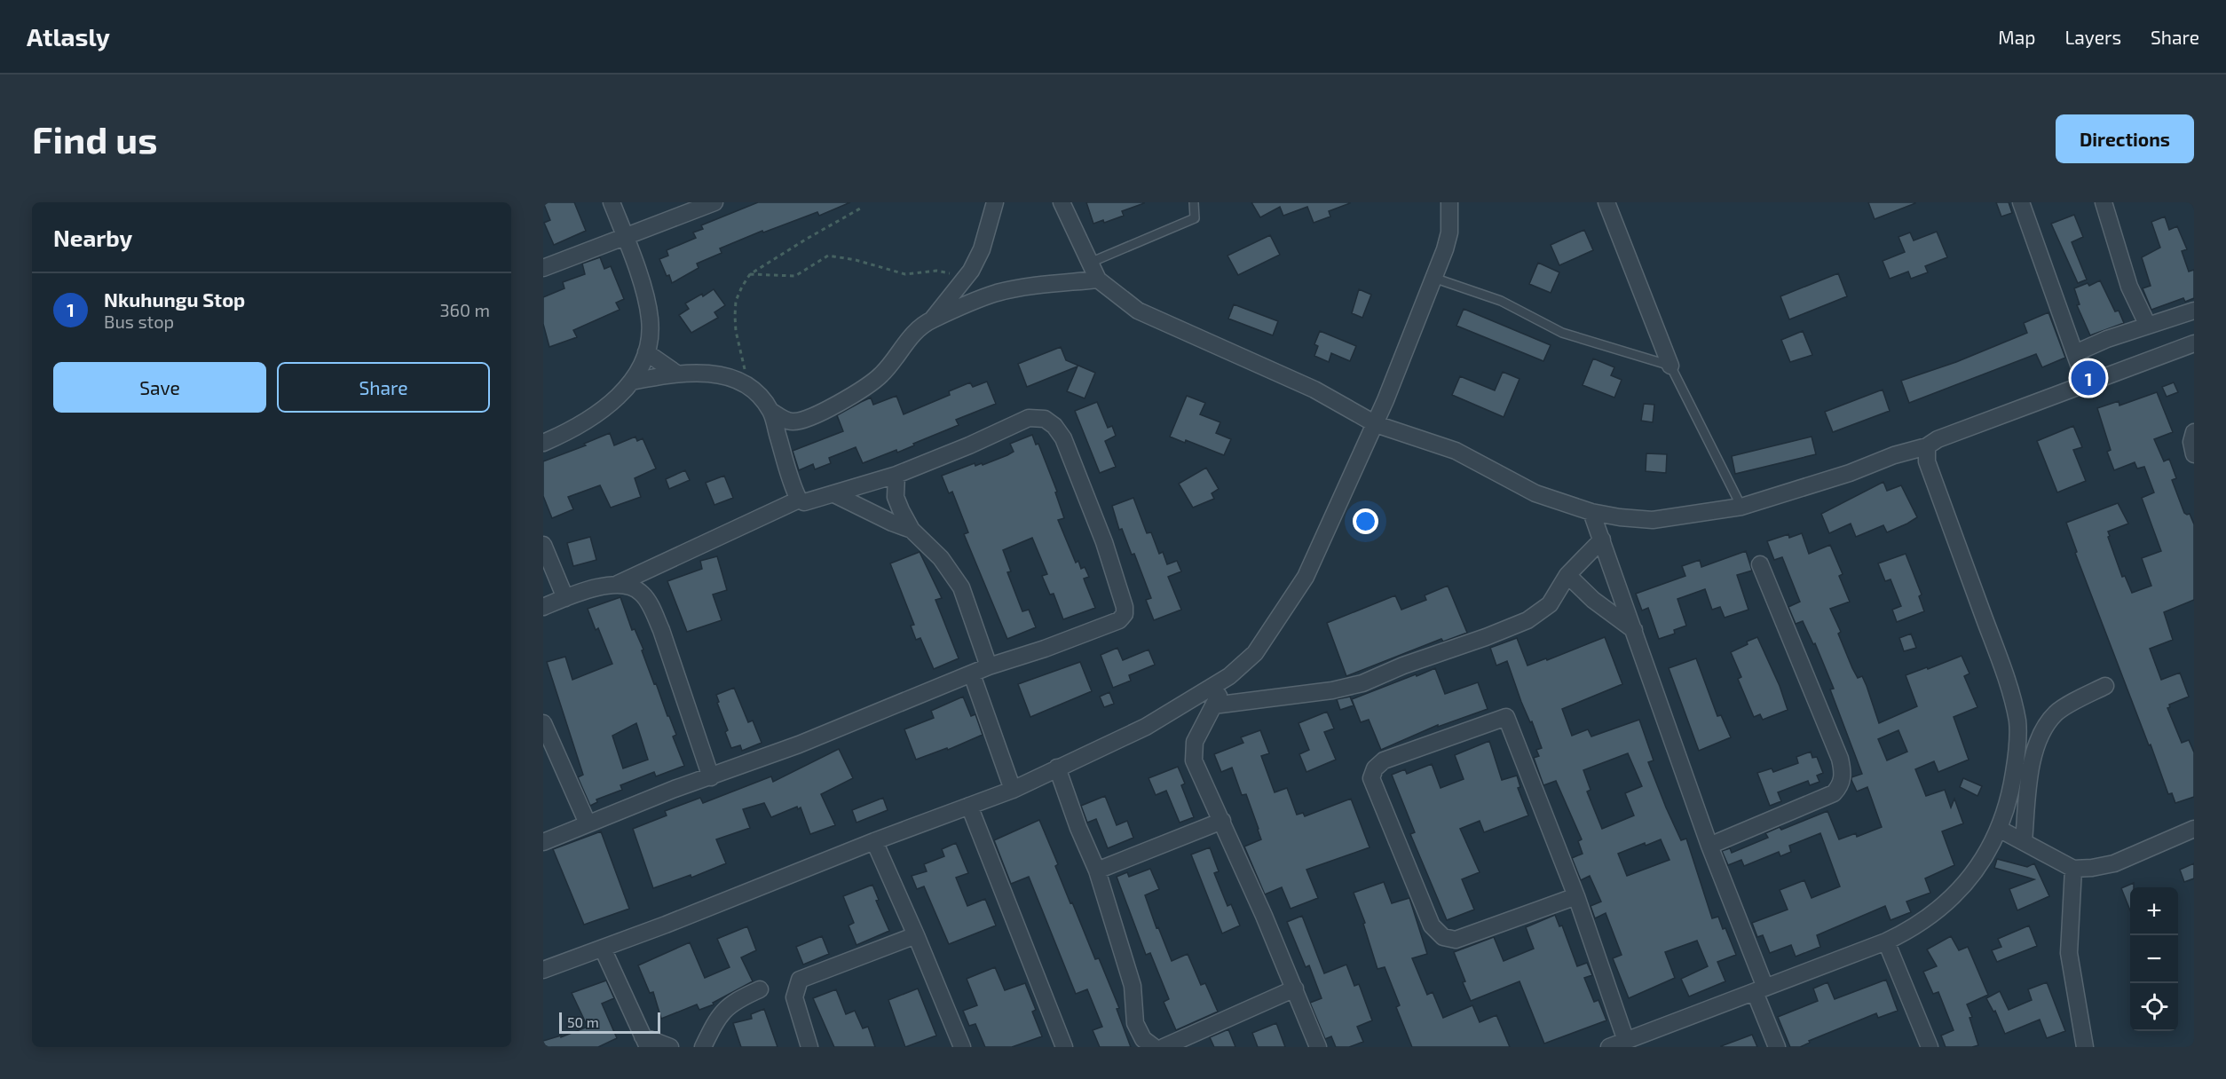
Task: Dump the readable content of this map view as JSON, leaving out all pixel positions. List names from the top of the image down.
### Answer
{
  "scale_bar": "50 m",
  "page": {
    "header": "Atlasly",
    "nav": ["Map", "Layers", "Share"],
    "buttons": [
      "Directions",
      ["Save", "Share"]
    ],
    "title": "Find us",
    "heading": "Nearby",
    "list": [
      {
        "mark": "1",
        "name": "Nkuhungu Stop",
        "note": "Bus stop",
        "value": "360 m"
      }
    ],
    "pins": "1",
    "map_buttons": ["+", "−"],
    "scale": "50 m"
  }
}
